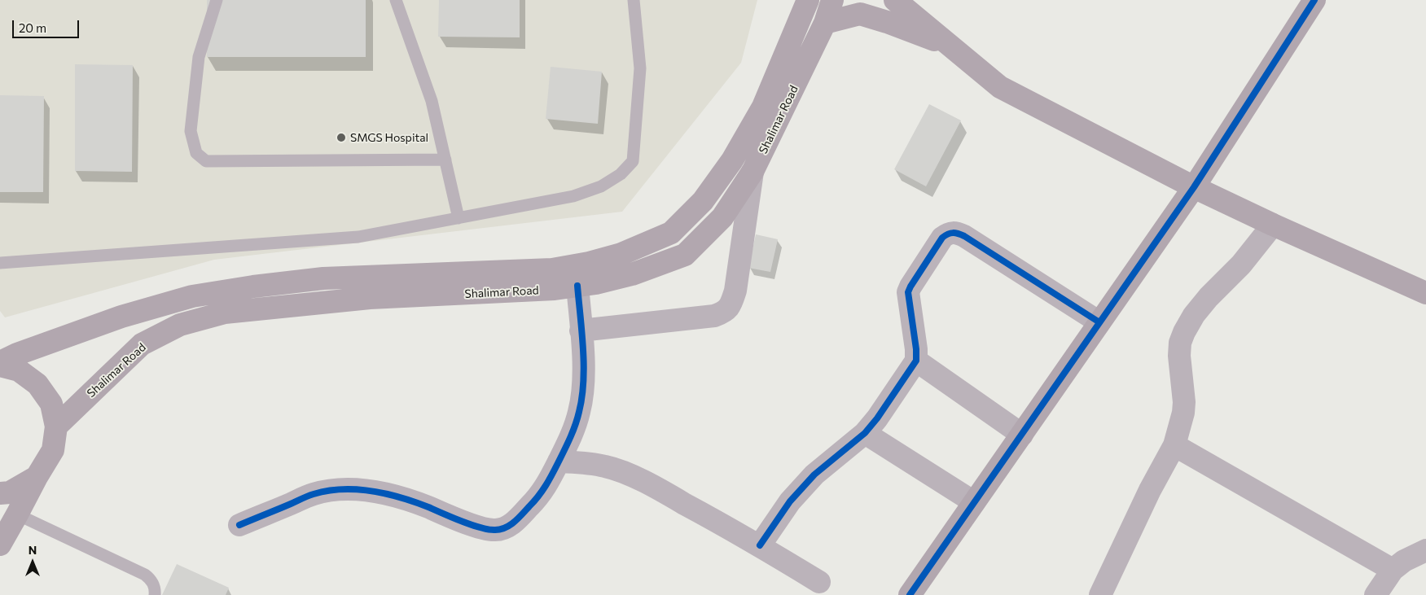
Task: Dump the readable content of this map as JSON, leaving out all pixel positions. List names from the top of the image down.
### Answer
{
  "streets": {
    "main road": ["Shalimar Road"]
  },
  "places": ["SMGS Hospital"],
  "scale_bar": "20 m",
  "north": "top"
}
